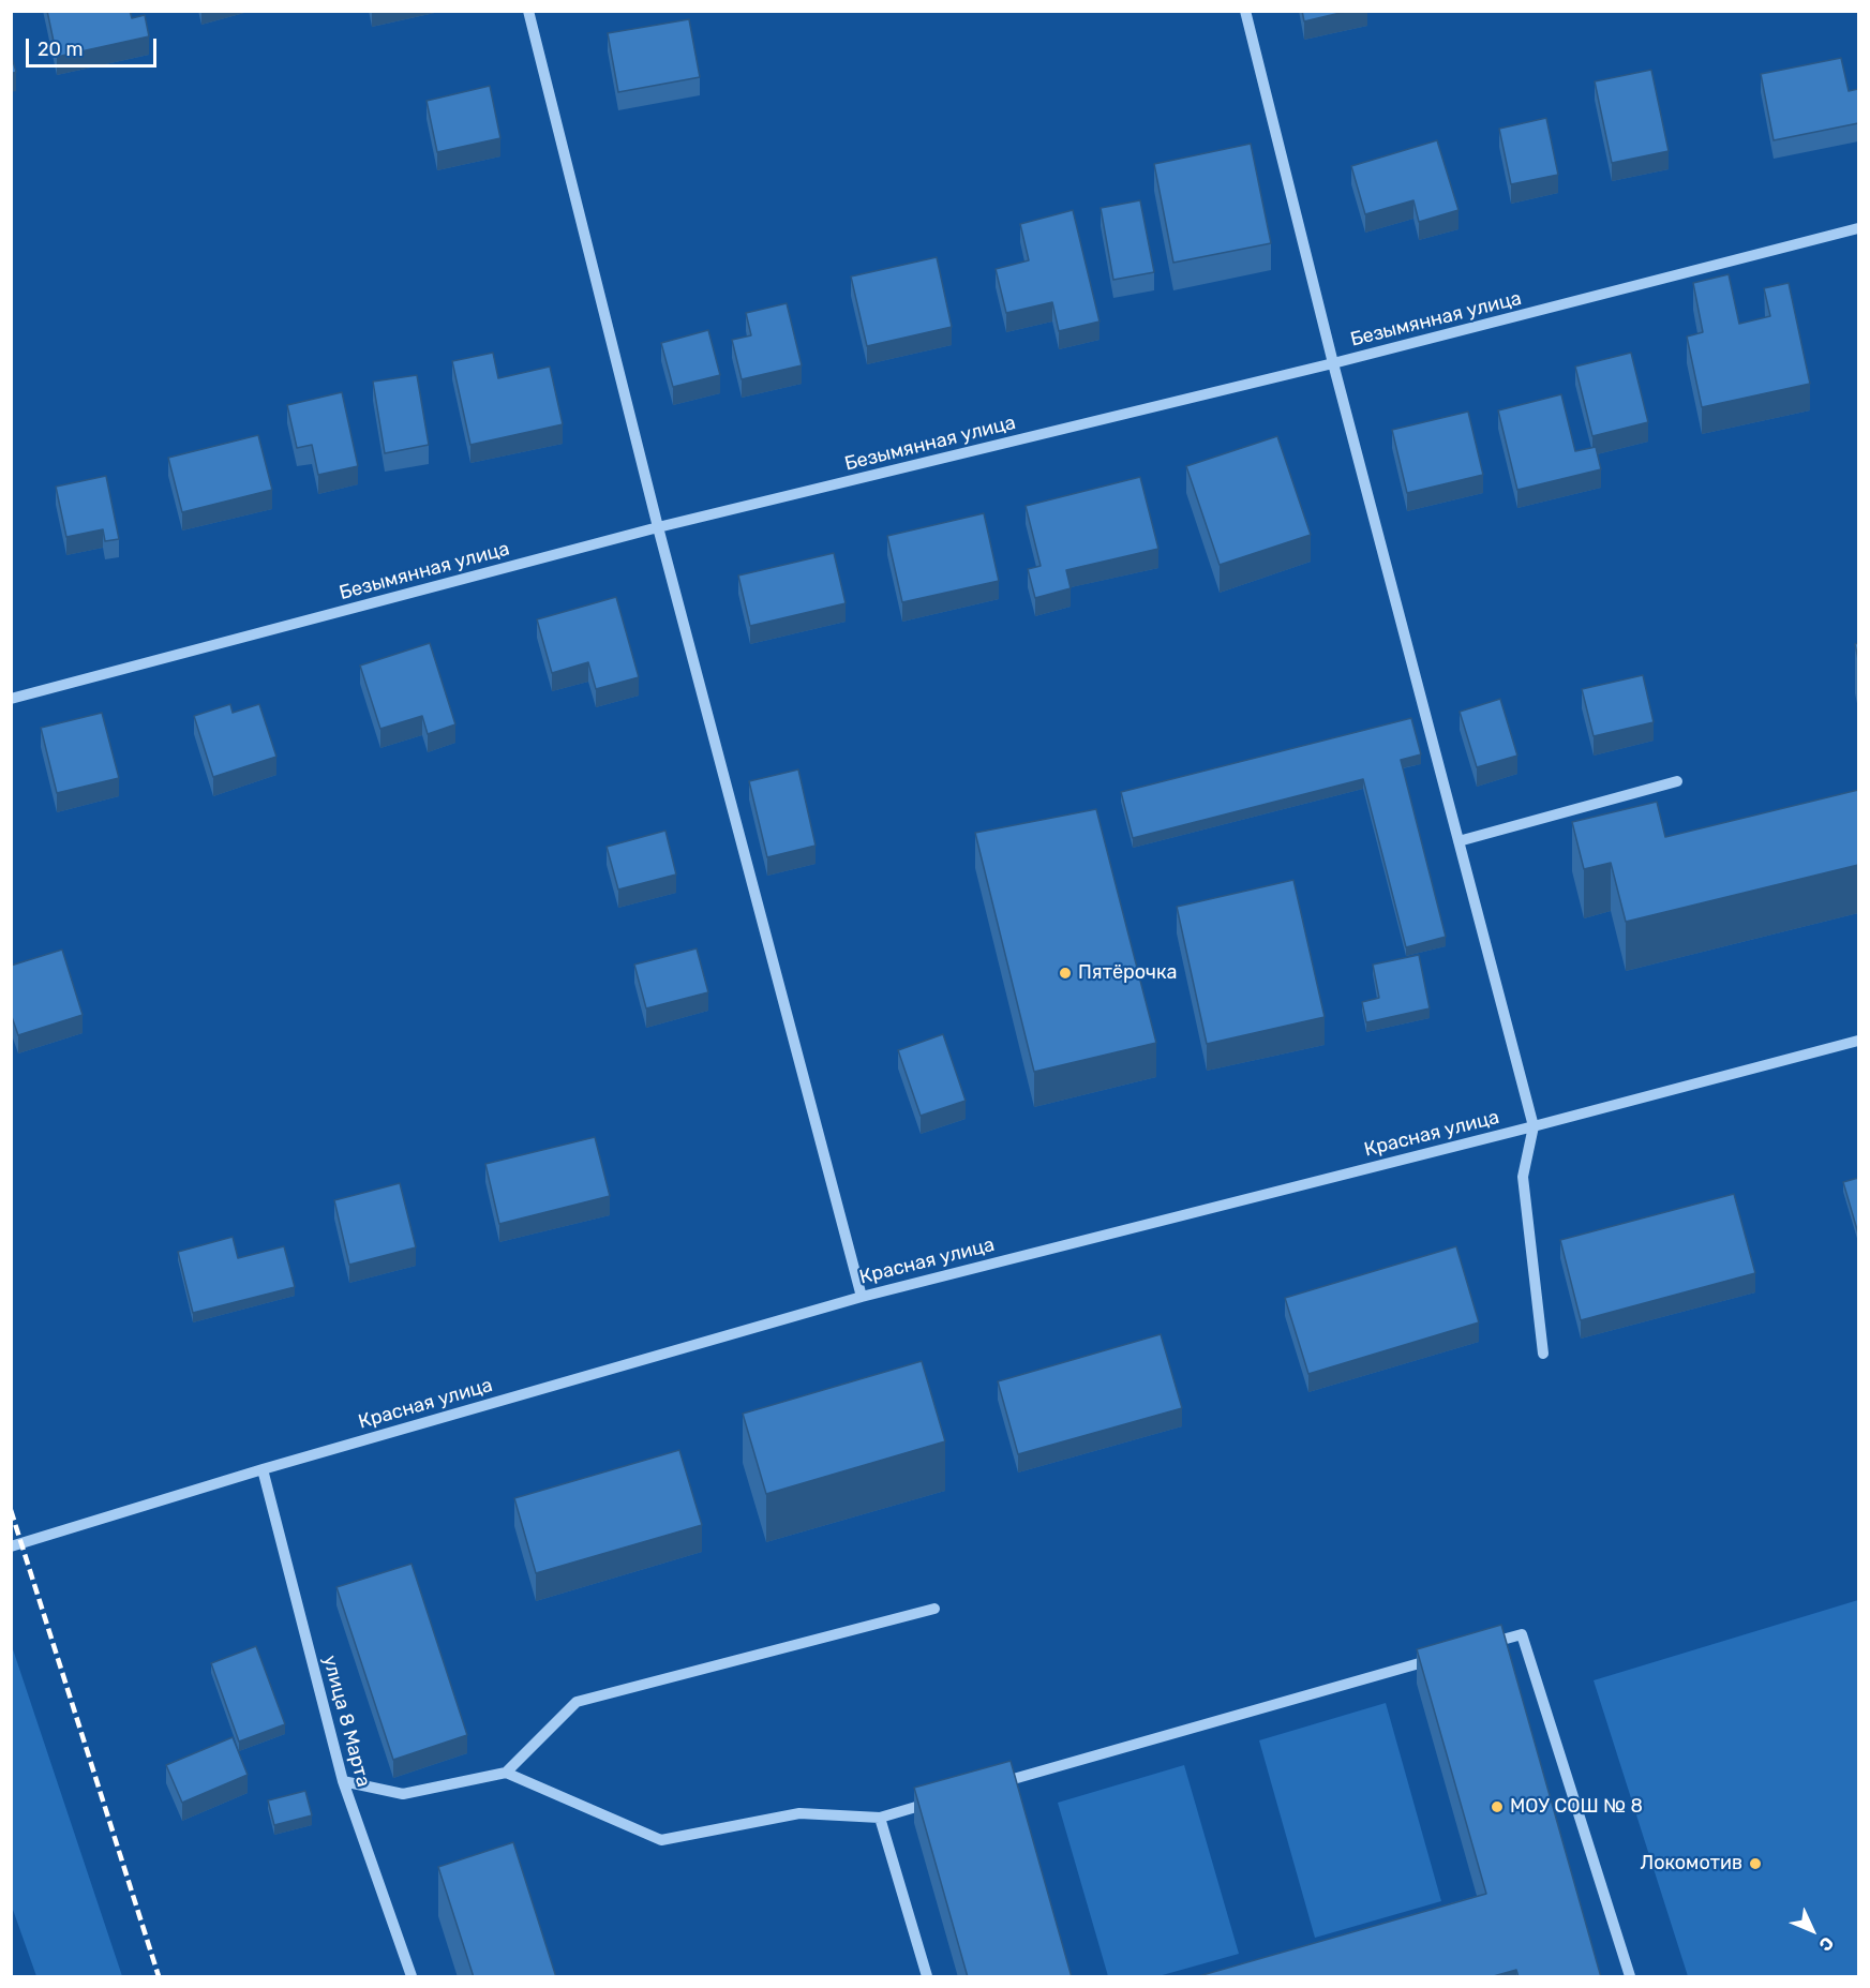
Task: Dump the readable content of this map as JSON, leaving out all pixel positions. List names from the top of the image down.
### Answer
{
  "streets": {
    "street": ["Безымянная улица", "Красная улица", "улица 8 Марта"]
  },
  "crossings": [
    ["Красная улица", "улица 8 Марта"]
  ],
  "places": ["Пятёрочка", "МОУ СОШ № 8", "Локомотив"],
  "scale_bar": "20 m",
  "north": "bottom right"
}
